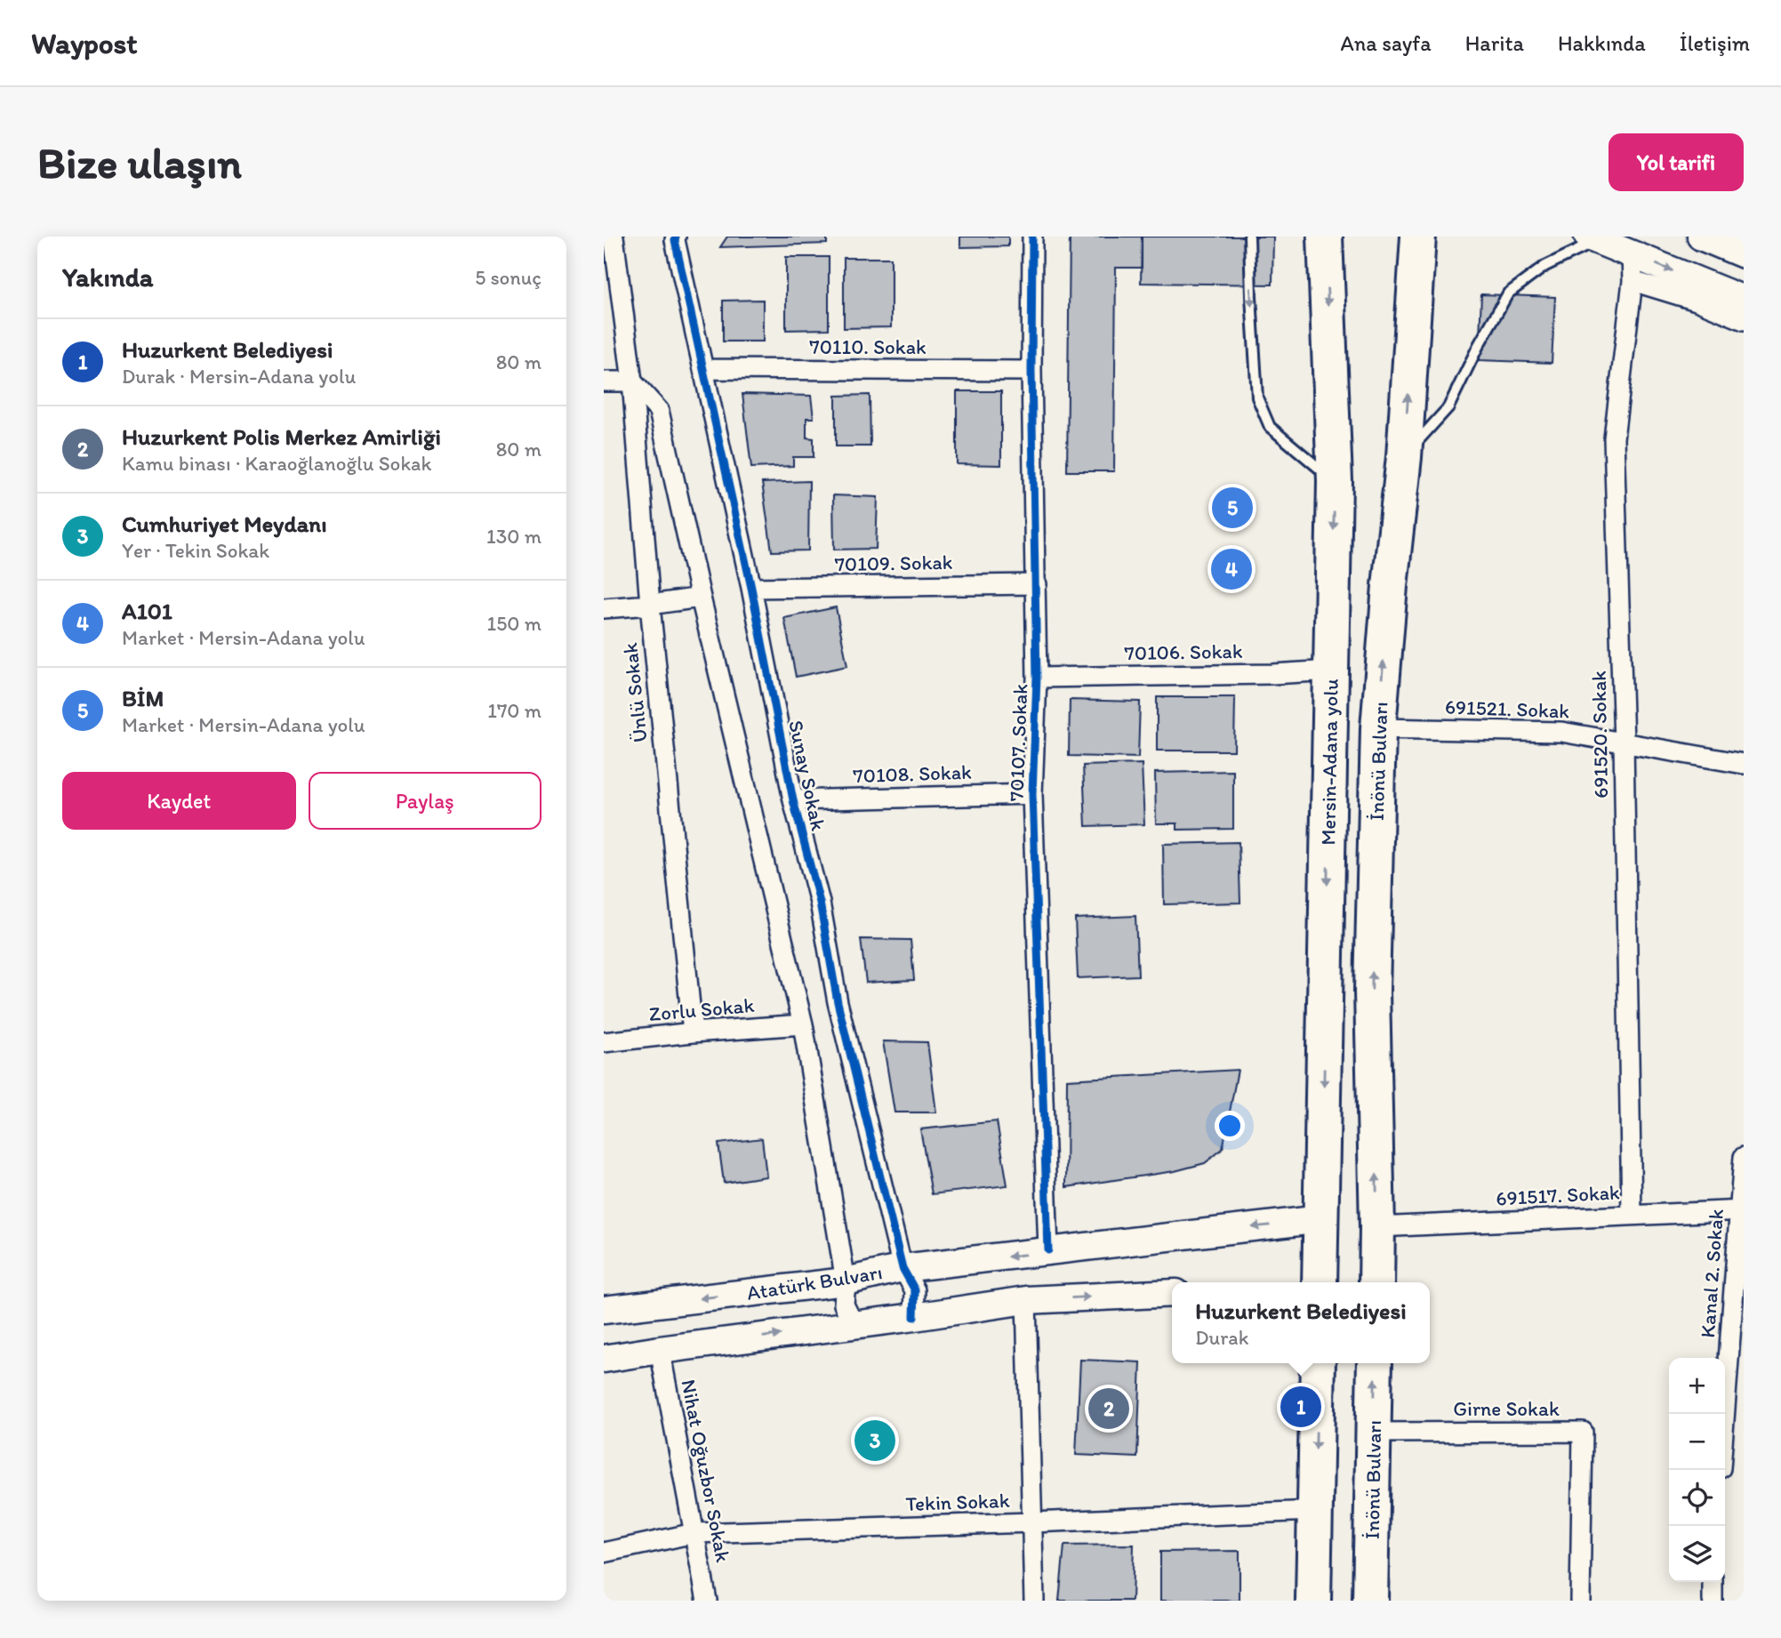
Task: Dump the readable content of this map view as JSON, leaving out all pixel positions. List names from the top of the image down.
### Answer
{
  "streets": {
    "highway": ["İnönü Bulvarı", "Mersin-Adana yolu"],
    "street": [
      "70110. Sokak",
      "70109. Sokak",
      "70106. Sokak",
      "Ünlü Sokak",
      "691521. Sokak",
      "691520. Sokak",
      "70107. Sokak",
      "70108. Sokak",
      "Sunay Sokak",
      "Zorlu Sokak",
      "691517. Sokak",
      "Kanal 2. Sokak",
      "Atatürk Bulvarı",
      "Girne Sokak",
      "Nihat Oğuzbor Sokak",
      "Tekin Sokak"
    ]
  },
  "crossings": [
    ["70110. Sokak", "70107. Sokak"],
    ["70110. Sokak", "Sunay Sokak"],
    ["70109. Sokak", "70107. Sokak"],
    ["70109. Sokak", "Sunay Sokak"],
    ["70106. Sokak", "70107. Sokak"],
    ["70106. Sokak", "Mersin-Adana yolu"],
    ["Ünlü Sokak", "Zorlu Sokak"],
    ["691521. Sokak", "691520. Sokak"],
    ["691521. Sokak", "İnönü Bulvarı"],
    ["691520. Sokak", "691517. Sokak"],
    ["70107. Sokak", "70108. Sokak"],
    ["70107. Sokak", "Atatürk Bulvarı"],
    ["İnönü Bulvarı", "691517. Sokak"],
    ["İnönü Bulvarı", "Girne Sokak"],
    ["Mersin-Adana yolu", "Atatürk Bulvarı"],
    ["70108. Sokak", "Sunay Sokak"],
    ["Sunay Sokak", "Atatürk Bulvarı"],
    ["691517. Sokak", "Kanal 2. Sokak"],
    ["Nihat Oğuzbor Sokak", "Tekin Sokak"]
  ],
  "one_way": ["İnönü Bulvarı", "Mersin-Adana yolu"],
  "page": {
    "header": "Waypost",
    "nav": [
      "Ana sayfa",
      "Harita",
      "Hakkında",
      "İletişim"
    ],
    "buttons": [
      "Yol tarifi",
      ["Kaydet", "Paylaş"]
    ],
    "title": "Bize ulaşın",
    "heading": ["Yakında", "5 sonuç"],
    "list": [
      {
        "mark": "1",
        "name": "Huzurkent Belediyesi",
        "note": "Durak · Mersin-Adana yolu",
        "value": "80 m"
      },
      {
        "mark": "2",
        "name": "Huzurkent Polis Merkez Amirliği",
        "note": "Kamu binası · Karaoğlanoğlu Sokak",
        "value": "80 m"
      },
      {
        "mark": "3",
        "name": "Cumhuriyet Meydanı",
        "note": "Yer · Tekin Sokak",
        "value": "130 m"
      },
      {
        "mark": "4",
        "name": "A101",
        "note": "Market · Mersin-Adana yolu",
        "value": "150 m"
      },
      {
        "mark": "5",
        "name": "BİM",
        "note": "Market · Mersin-Adana yolu",
        "value": "170 m"
      }
    ],
    "pins": [
      "5",
      "4",
      "1",
      "2",
      "3"
    ],
    "popup": ["Huzurkent Belediyesi", "Durak"],
    "map_buttons": ["+", "−"]
  }
}
